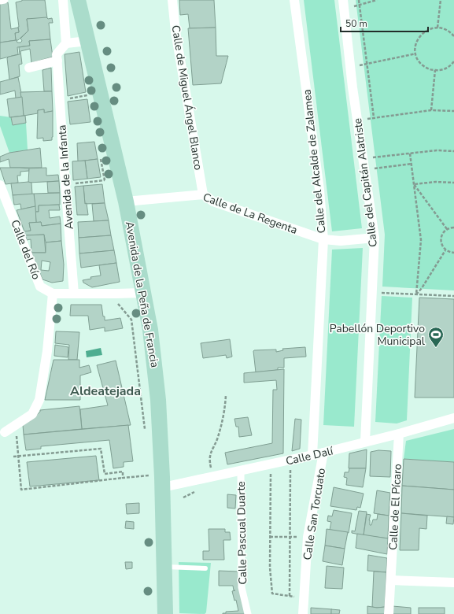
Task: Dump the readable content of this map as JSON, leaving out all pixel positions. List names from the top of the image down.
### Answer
{
  "streets": {
    "main road": ["Avenida de la Peña de Francia"],
    "street": [
      "Calle de Miguel Ángel Blanco",
      "Calle del Alcalde de Zalamea",
      "Avenida de la Infanta",
      "Calle del Capitán Alatriste",
      "Calle de La Regenta",
      "Calle del Río",
      "Calle Dalí",
      "Calle de El Pícaro",
      "Calle San Torcuato",
      "Calle Pascual Duarte"
    ]
  },
  "crossings": [
    ["Calle de Miguel Ángel Blanco", "Calle de La Regenta"],
    ["Calle del Alcalde de Zalamea", "Calle de La Regenta"],
    ["Calle del Alcalde de Zalamea", "Calle Dalí"],
    ["Calle del Capitán Alatriste", "Calle de La Regenta"],
    ["Calle del Capitán Alatriste", "Calle Dalí"],
    ["Calle de La Regenta", "Avenida de la Peña de Francia"],
    ["Avenida de la Peña de Francia", "Calle Dalí"],
    ["Calle Dalí", "Calle de El Pícaro"],
    ["Calle Dalí", "Calle San Torcuato"],
    ["Calle Dalí", "Calle Pascual Duarte"]
  ],
  "districts": ["Aldeatejada"],
  "places": {
    "sports": ["Pabellón Deportivo Municipal"]
  },
  "scale_bar": "50 m"
}
